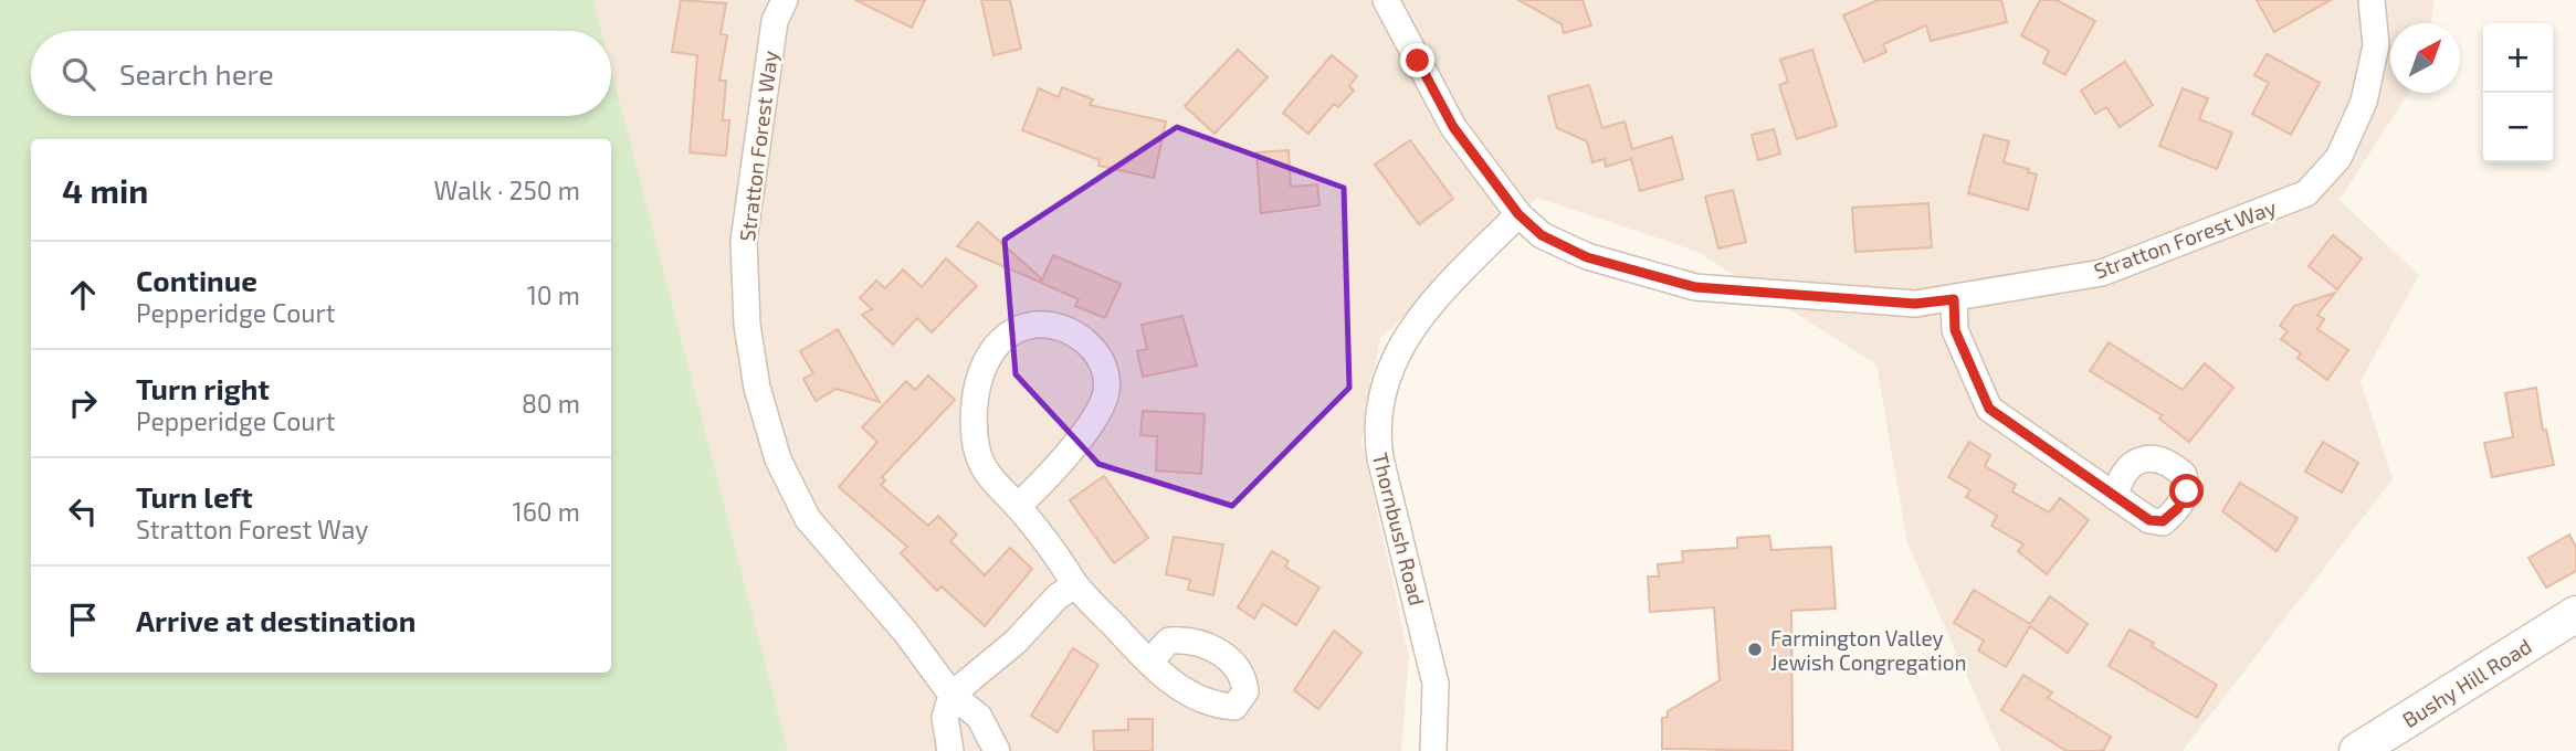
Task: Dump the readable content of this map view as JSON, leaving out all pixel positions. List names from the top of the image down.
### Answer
{
  "streets": {
    "main road": ["Bushy Hill Road"],
    "street": ["Stratton Forest Way", "Thornbush Road"]
  },
  "crossings": [
    ["Stratton Forest Way", "Thornbush Road"]
  ],
  "places": ["Farmington Valley Jewish Congregation"],
  "north": "top right",
  "page": {
    "map_buttons": ["+", "−"],
    "search": "Search here",
    "heading": ["4 min", "Walk · 250 m"],
    "list": [
      ["Continue", "Pepperidge Court", "10 m"],
      ["Turn right", "Pepperidge Court", "80 m"],
      ["Turn left", "Stratton Forest Way", "160 m"],
      "Arrive at destination"
    ]
  }
}
